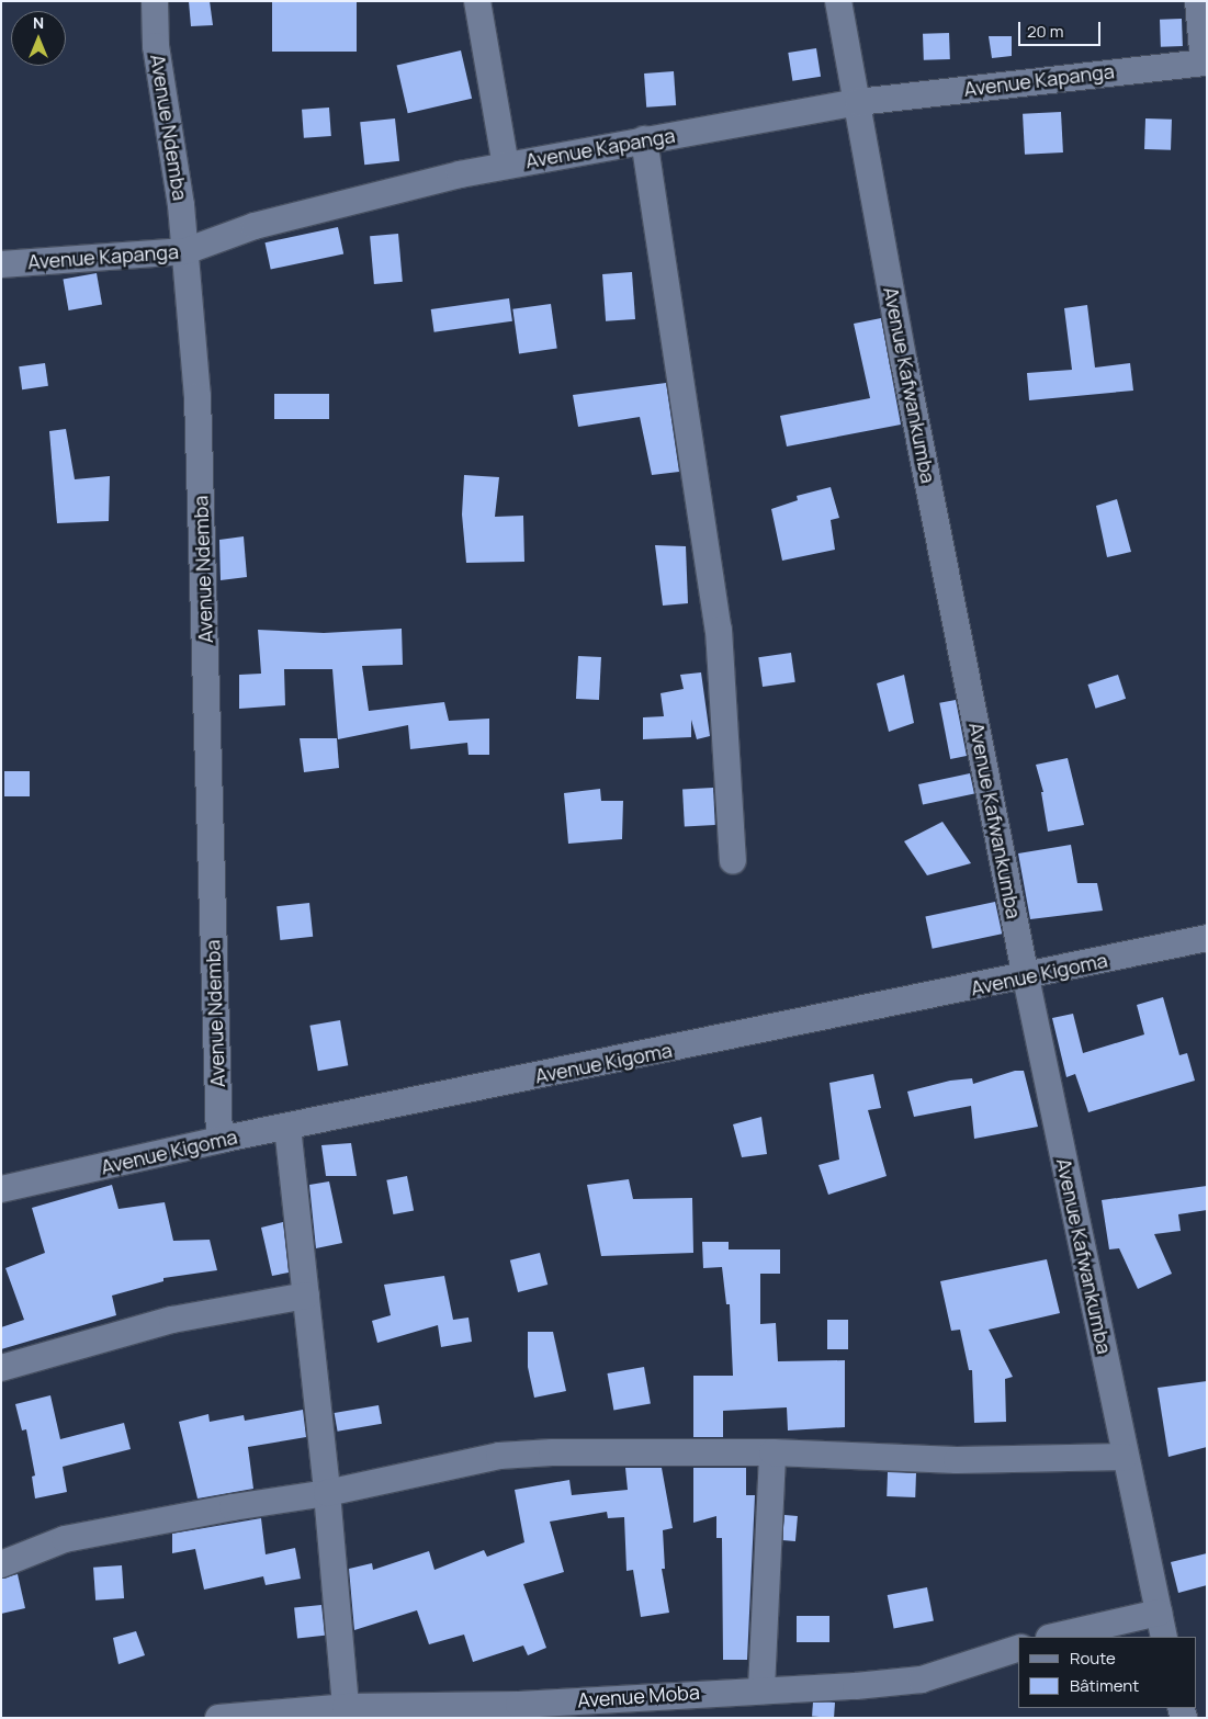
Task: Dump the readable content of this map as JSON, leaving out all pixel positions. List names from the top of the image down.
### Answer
{
  "streets": {
    "street": [
      "Avenue Kapanga",
      "Avenue Ndemba",
      "Avenue Kafwankumba",
      "Avenue Kigoma",
      "Avenue Moba"
    ]
  },
  "crossings": [
    ["Avenue Kapanga", "Avenue Ndemba"],
    ["Avenue Kapanga", "Avenue Kafwankumba"],
    ["Avenue Ndemba", "Avenue Kigoma"],
    ["Avenue Kafwankumba", "Avenue Kigoma"]
  ],
  "legend": ["Route", "Bâtiment"],
  "scale_bar": "20 m",
  "north": "top"
}
